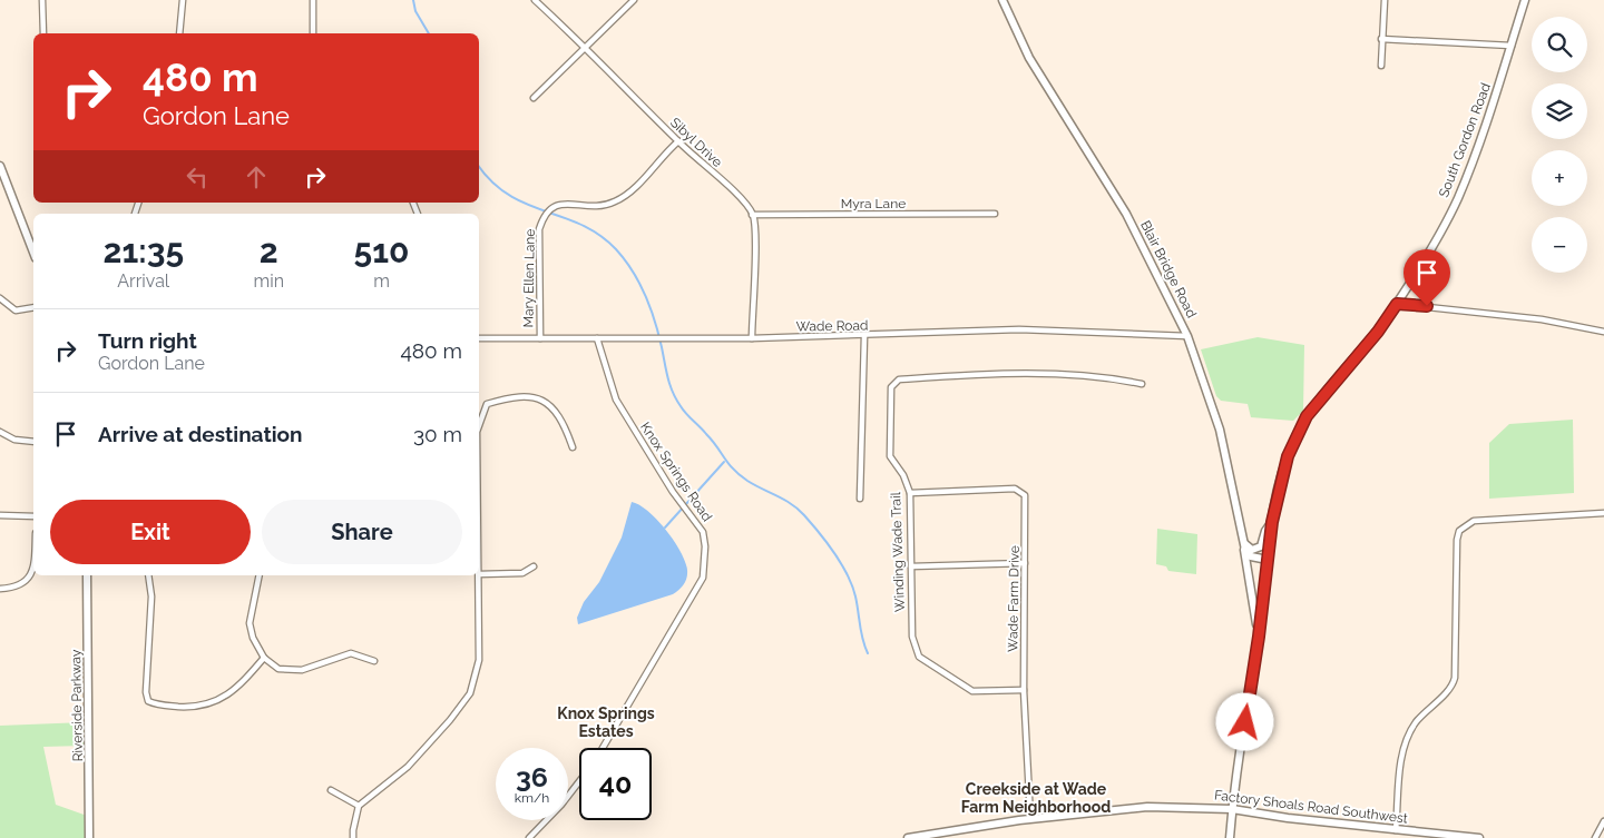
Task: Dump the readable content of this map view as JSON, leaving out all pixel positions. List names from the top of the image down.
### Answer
{
  "streets": {
    "street": [
      "South Gordon Road",
      "Sibyl Drive",
      "Myra Lane",
      "Blair Bridge Road",
      "Mary Ellen Lane",
      "Wade Road",
      "Knox Springs Road",
      "Winding Wade Trail",
      "Wade Farm Drive",
      "Riverside Parkway",
      "Factory Shoals Road Southwest"
    ]
  },
  "crossings": [
    ["South Gordon Road", "Blair Bridge Road"],
    ["South Gordon Road", "Factory Shoals Road Southwest"],
    ["Sibyl Drive", "Myra Lane"],
    ["Sibyl Drive", "Mary Ellen Lane"],
    ["Blair Bridge Road", "Wade Road"],
    ["Mary Ellen Lane", "Wade Road"],
    ["Wade Road", "Knox Springs Road"],
    ["Winding Wade Trail", "Wade Farm Drive"],
    ["Wade Farm Drive", "Factory Shoals Road Southwest"]
  ],
  "districts": ["Knox Springs Estates", "Creekside at Wade Farm Neighborhood"],
  "page": {
    "map_buttons": ["+", "−"],
    "turn": ["480 m", "Gordon Lane"],
    "eta": [
      "21:35",
      "Arrival",
      "2",
      "min",
      "510",
      "m"
    ],
    "list": [
      {
        "name": "Turn right",
        "note": "Gordon Lane",
        "value": "480 m"
      },
      {
        "name": "Arrive at destination",
        "value": "30 m"
      }
    ],
    "buttons": ["Exit", "Share"],
    "speed": "36 km/h",
    "limit": "40"
  }
}
